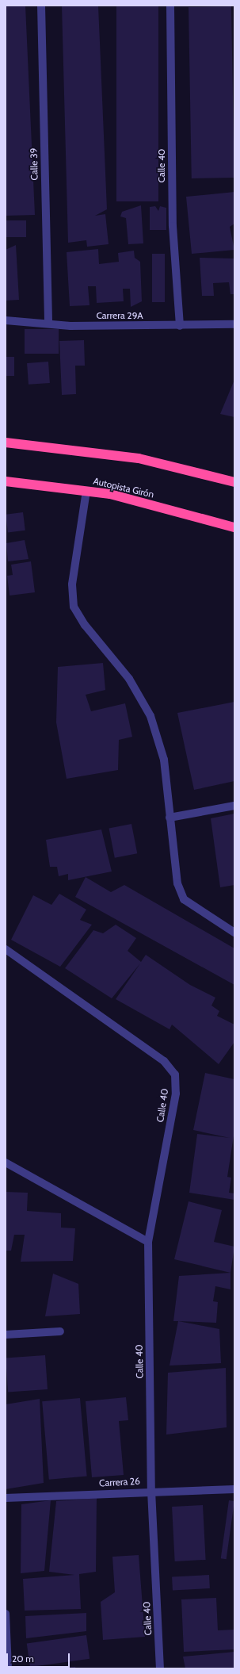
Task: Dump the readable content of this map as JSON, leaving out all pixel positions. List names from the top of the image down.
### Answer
{
  "streets": {
    "highway": ["Autopista Girón"],
    "street": [
      "Calle 39",
      "Calle 40",
      "Carrera 29A",
      "Carrera 26"
    ]
  },
  "crossings": [
    ["Calle 39", "Carrera 29A"],
    ["Calle 40", "Carrera 29A"],
    ["Calle 40", "Carrera 26"]
  ],
  "scale_bar": "20 m"
}
